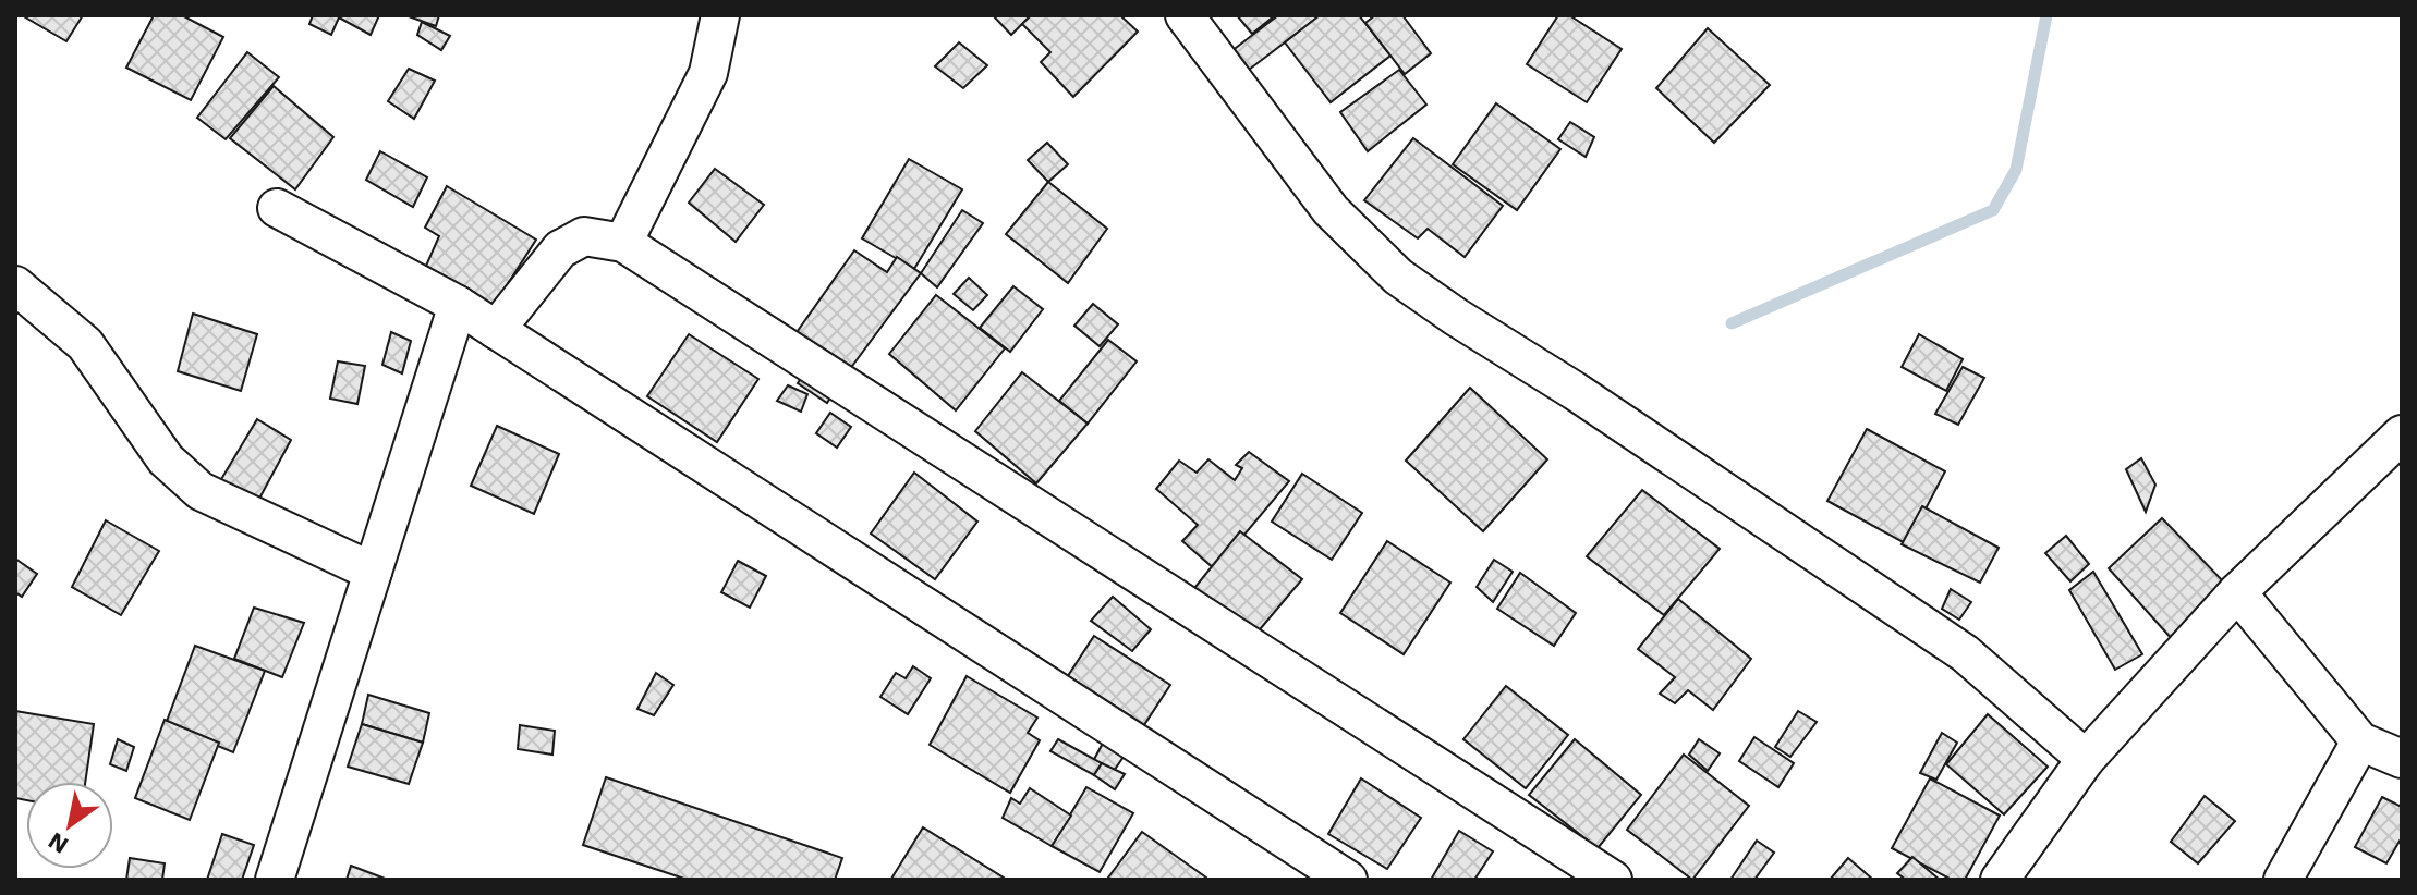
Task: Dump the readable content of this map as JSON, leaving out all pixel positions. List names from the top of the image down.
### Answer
{
  "north": "bottom left"
}
